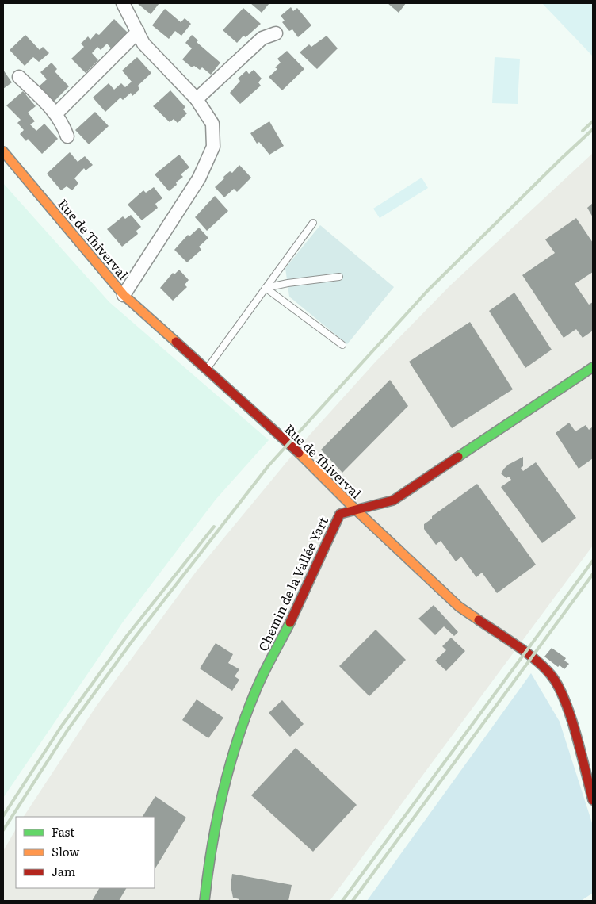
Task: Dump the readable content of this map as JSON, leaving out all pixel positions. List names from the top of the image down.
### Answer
{
  "streets": {
    "street": ["Rue de Thiverval", "Chemin de la Vallée Yart"]
  },
  "crossings": [
    ["Rue de Thiverval", "Chemin de la Vallée Yart"]
  ],
  "legend": ["Fast", "Slow", "Jam"]
}
